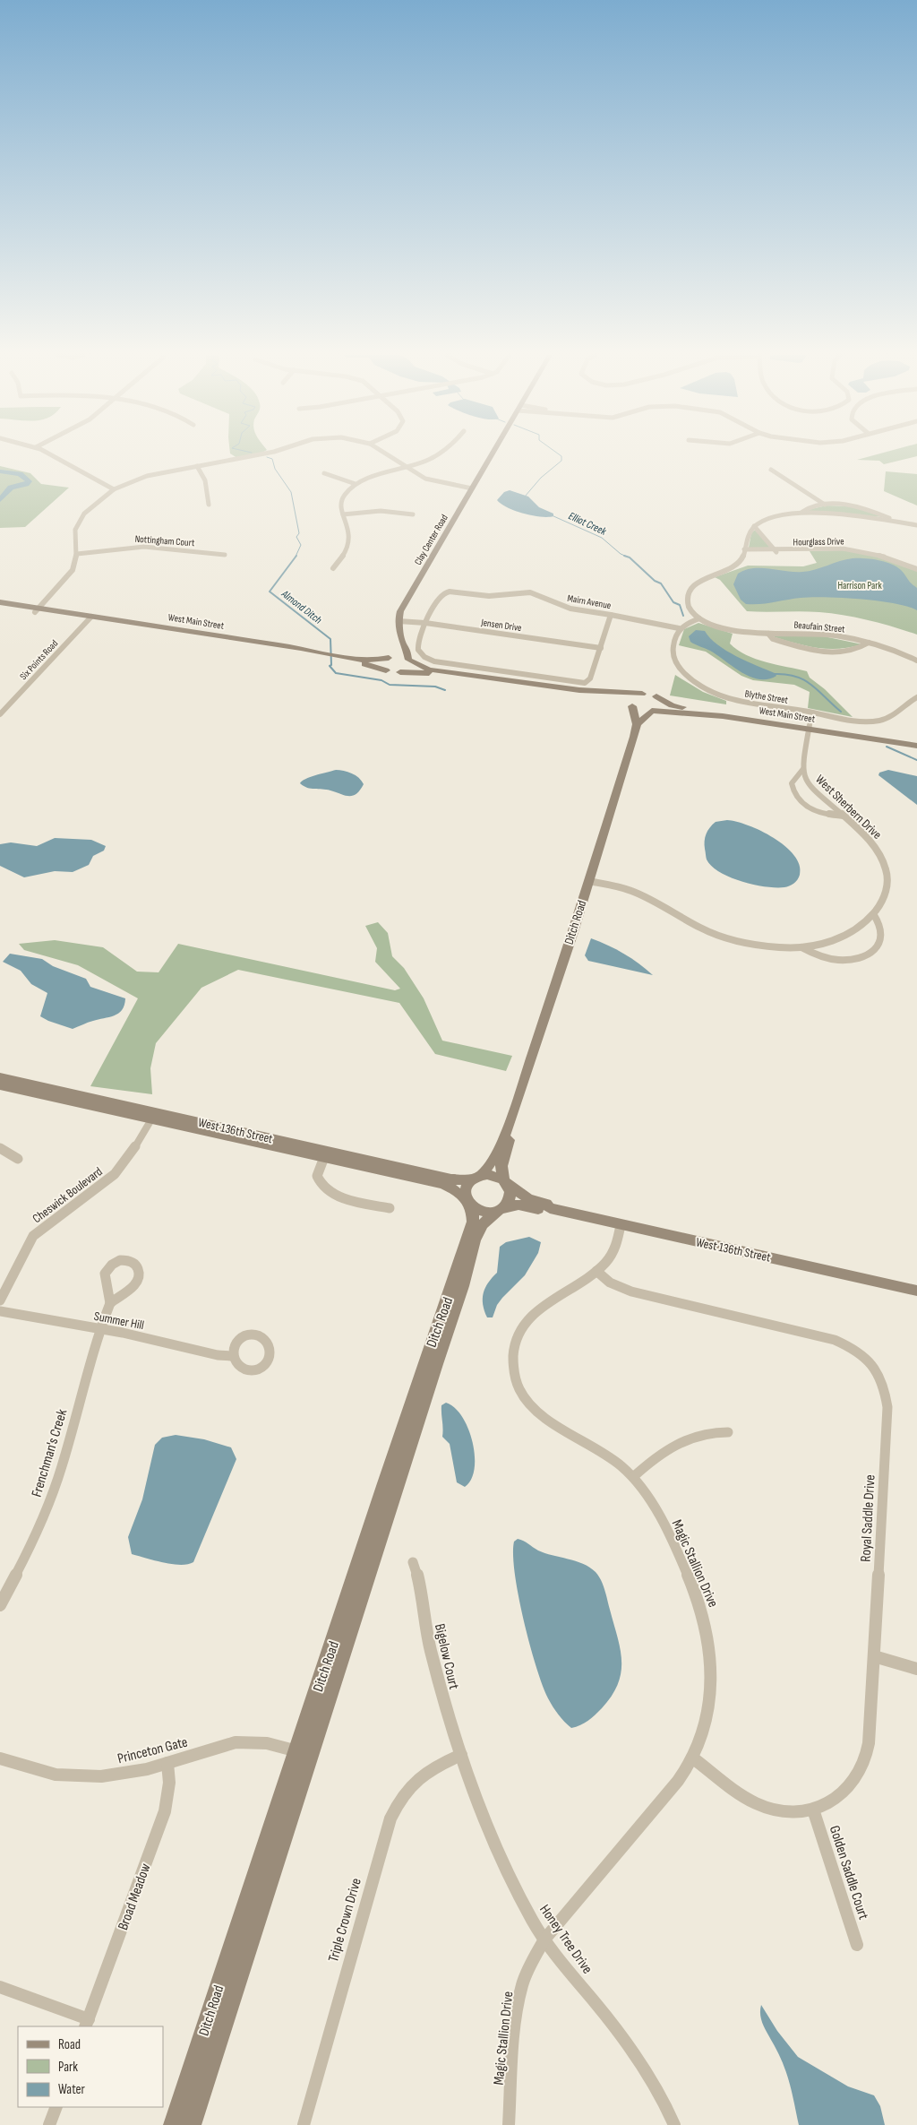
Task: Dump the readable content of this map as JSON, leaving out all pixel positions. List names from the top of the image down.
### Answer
{
  "streets": {
    "street": [
      "Clay Center Road",
      "Nottingham Court",
      "Hourglass Drive",
      "Mairn Avenue",
      "West Main Street",
      "Jensen Drive",
      "Beaufain Street",
      "Six Points Road",
      "Blythe Street",
      "West Sherbern Drive",
      "Ditch Road",
      "West 136th Street",
      "Cheswick Boulevard",
      "Summer Hill",
      "Frenchman's Creek",
      "Royal Saddle Drive",
      "Magic Stallion Drive",
      "Bigelow Court",
      "Princeton Gate",
      "Golden Saddle Court",
      "Broad Meadow",
      "Triple Crown Drive",
      "Honey Tree Drive"
    ]
  },
  "crossings": [
    ["Clay Center Road", "Jensen Drive"],
    ["Mairn Avenue", "Jensen Drive"],
    ["Mairn Avenue", "Blythe Street"],
    ["West Main Street", "Six Points Road"],
    ["West Main Street", "West Sherbern Drive"],
    ["West Main Street", "Ditch Road"],
    ["West Sherbern Drive", "Ditch Road"],
    ["Ditch Road", "West 136th Street"],
    ["Ditch Road", "Princeton Gate"],
    ["West 136th Street", "Cheswick Boulevard"],
    ["West 136th Street", "Magic Stallion Drive"],
    ["Summer Hill", "Frenchman's Creek"],
    ["Royal Saddle Drive", "Magic Stallion Drive"],
    ["Royal Saddle Drive", "Golden Saddle Court"],
    ["Magic Stallion Drive", "Honey Tree Drive"],
    ["Bigelow Court", "Triple Crown Drive"],
    ["Bigelow Court", "Honey Tree Drive"],
    ["Princeton Gate", "Broad Meadow"],
    ["Triple Crown Drive", "Honey Tree Drive"]
  ],
  "water": ["Elliot Creek", "Almond Ditch"],
  "parks": ["Harrison Park"],
  "legend": ["Road", "Park", "Water"]
}
